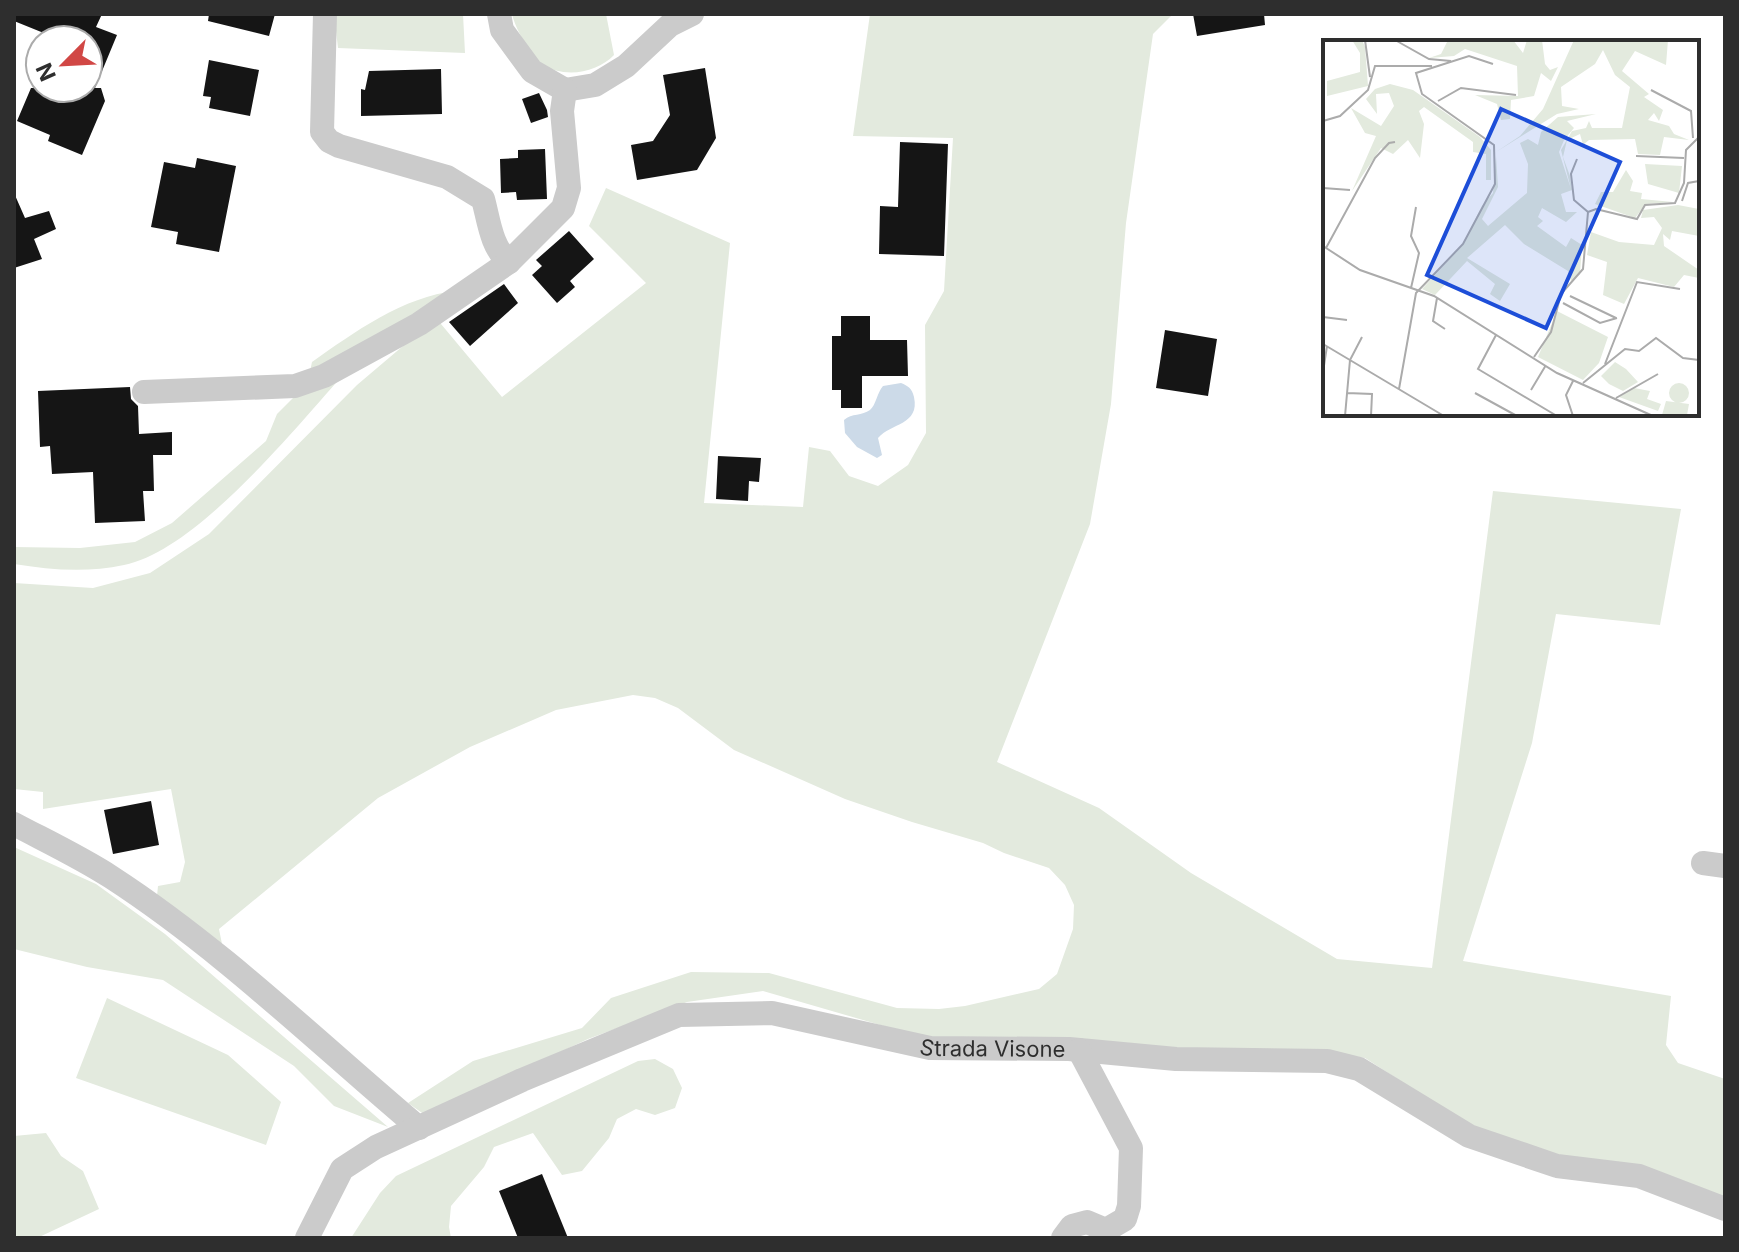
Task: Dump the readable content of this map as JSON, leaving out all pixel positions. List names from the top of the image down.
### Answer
{
  "streets": {
    "street": ["Strada Visone"]
  },
  "north": "bottom left"
}
